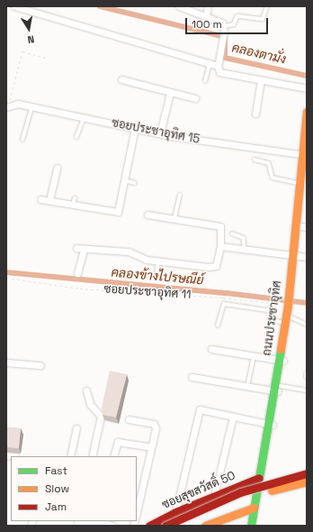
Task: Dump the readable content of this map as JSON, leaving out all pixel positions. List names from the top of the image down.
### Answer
{
  "streets": {
    "main road": ["ถนนประชาอุทิศ", "ซอยสุขสวัสดิ์ 50"],
    "street": ["ซอยประชาอุทิศ 15"],
    "path": ["ซอยประชาอุทิศ 11"]
  },
  "crossings": [
    ["ซอยประชาอุทิศ 15", "ถนนประชาอุทิศ"],
    ["ซอยประชาอุทิศ 11", "ถนนประชาอุทิศ"],
    ["ถนนประชาอุทิศ", "ซอยสุขสวัสดิ์ 50"]
  ],
  "water": ["คลองตามั่ง", "คลองข้างไปรษณีย์"],
  "legend": ["Fast", "Slow", "Jam"],
  "scale_bar": "100 m",
  "north": "bottom"
}
